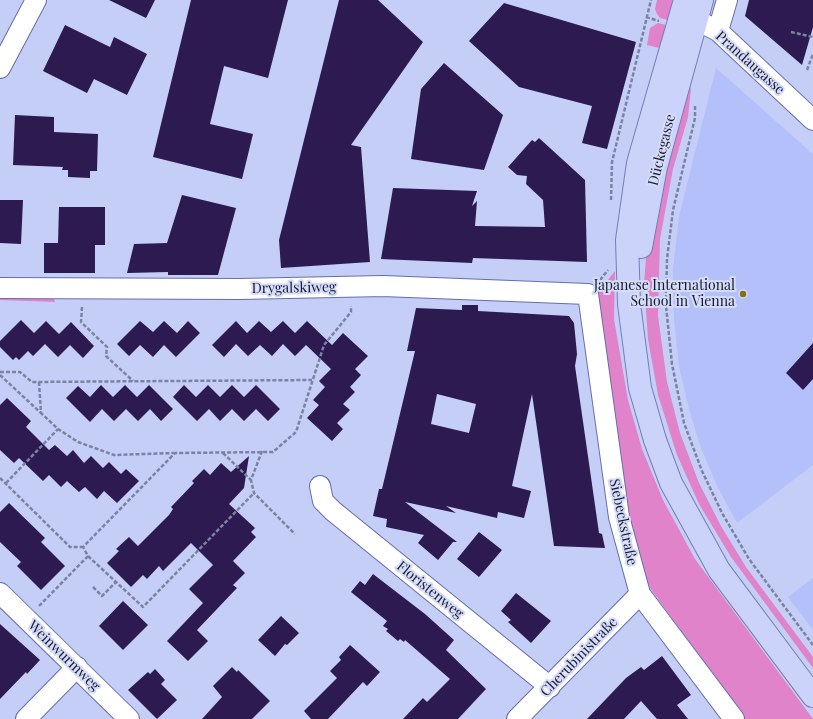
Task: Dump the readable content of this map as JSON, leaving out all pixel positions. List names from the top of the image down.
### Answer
{
  "streets": {
    "main road": ["Dückegasse"],
    "street": [
      "Prandaugasse",
      "Drygalskiweg",
      "Siebeckstraße",
      "Floristenweg",
      "Weinwurmweg",
      "Cherubinistraße"
    ]
  },
  "crossings": [
    ["Prandaugasse", "Dückegasse"],
    ["Drygalskiweg", "Siebeckstraße"],
    ["Siebeckstraße", "Cherubinistraße"],
    ["Floristenweg", "Cherubinistraße"]
  ],
  "places": ["Japanese International School in Vienna"]
}
